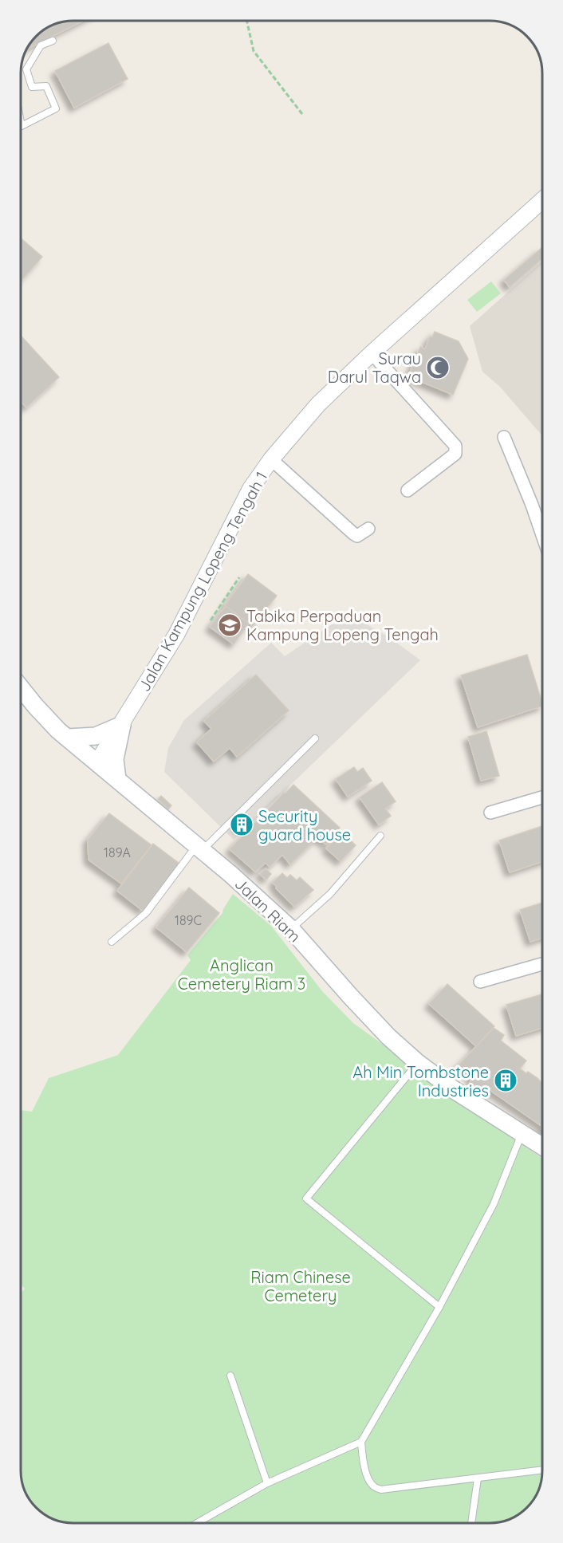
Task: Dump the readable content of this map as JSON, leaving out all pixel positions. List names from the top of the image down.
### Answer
{
  "streets": {
    "main road": ["Jalan Riam"],
    "street": ["Jalan Kampung Lopeng Tengah 1"]
  },
  "crossings": [
    ["Jalan Kampung Lopeng Tengah 1", "Jalan Riam"]
  ],
  "parks": ["Anglican Cemetery Riam 3", "Riam Chinese Cemetery"],
  "places": {
    "mosque": ["Surau Darul Taqwa"],
    "school or university": ["Tabika Perpaduan Kampung Lopeng Tengah"],
    "building": ["Security guard house", "Ah Min Tombstone Industries"]
  },
  "house_numbers": ["189A", "189C"]
}
